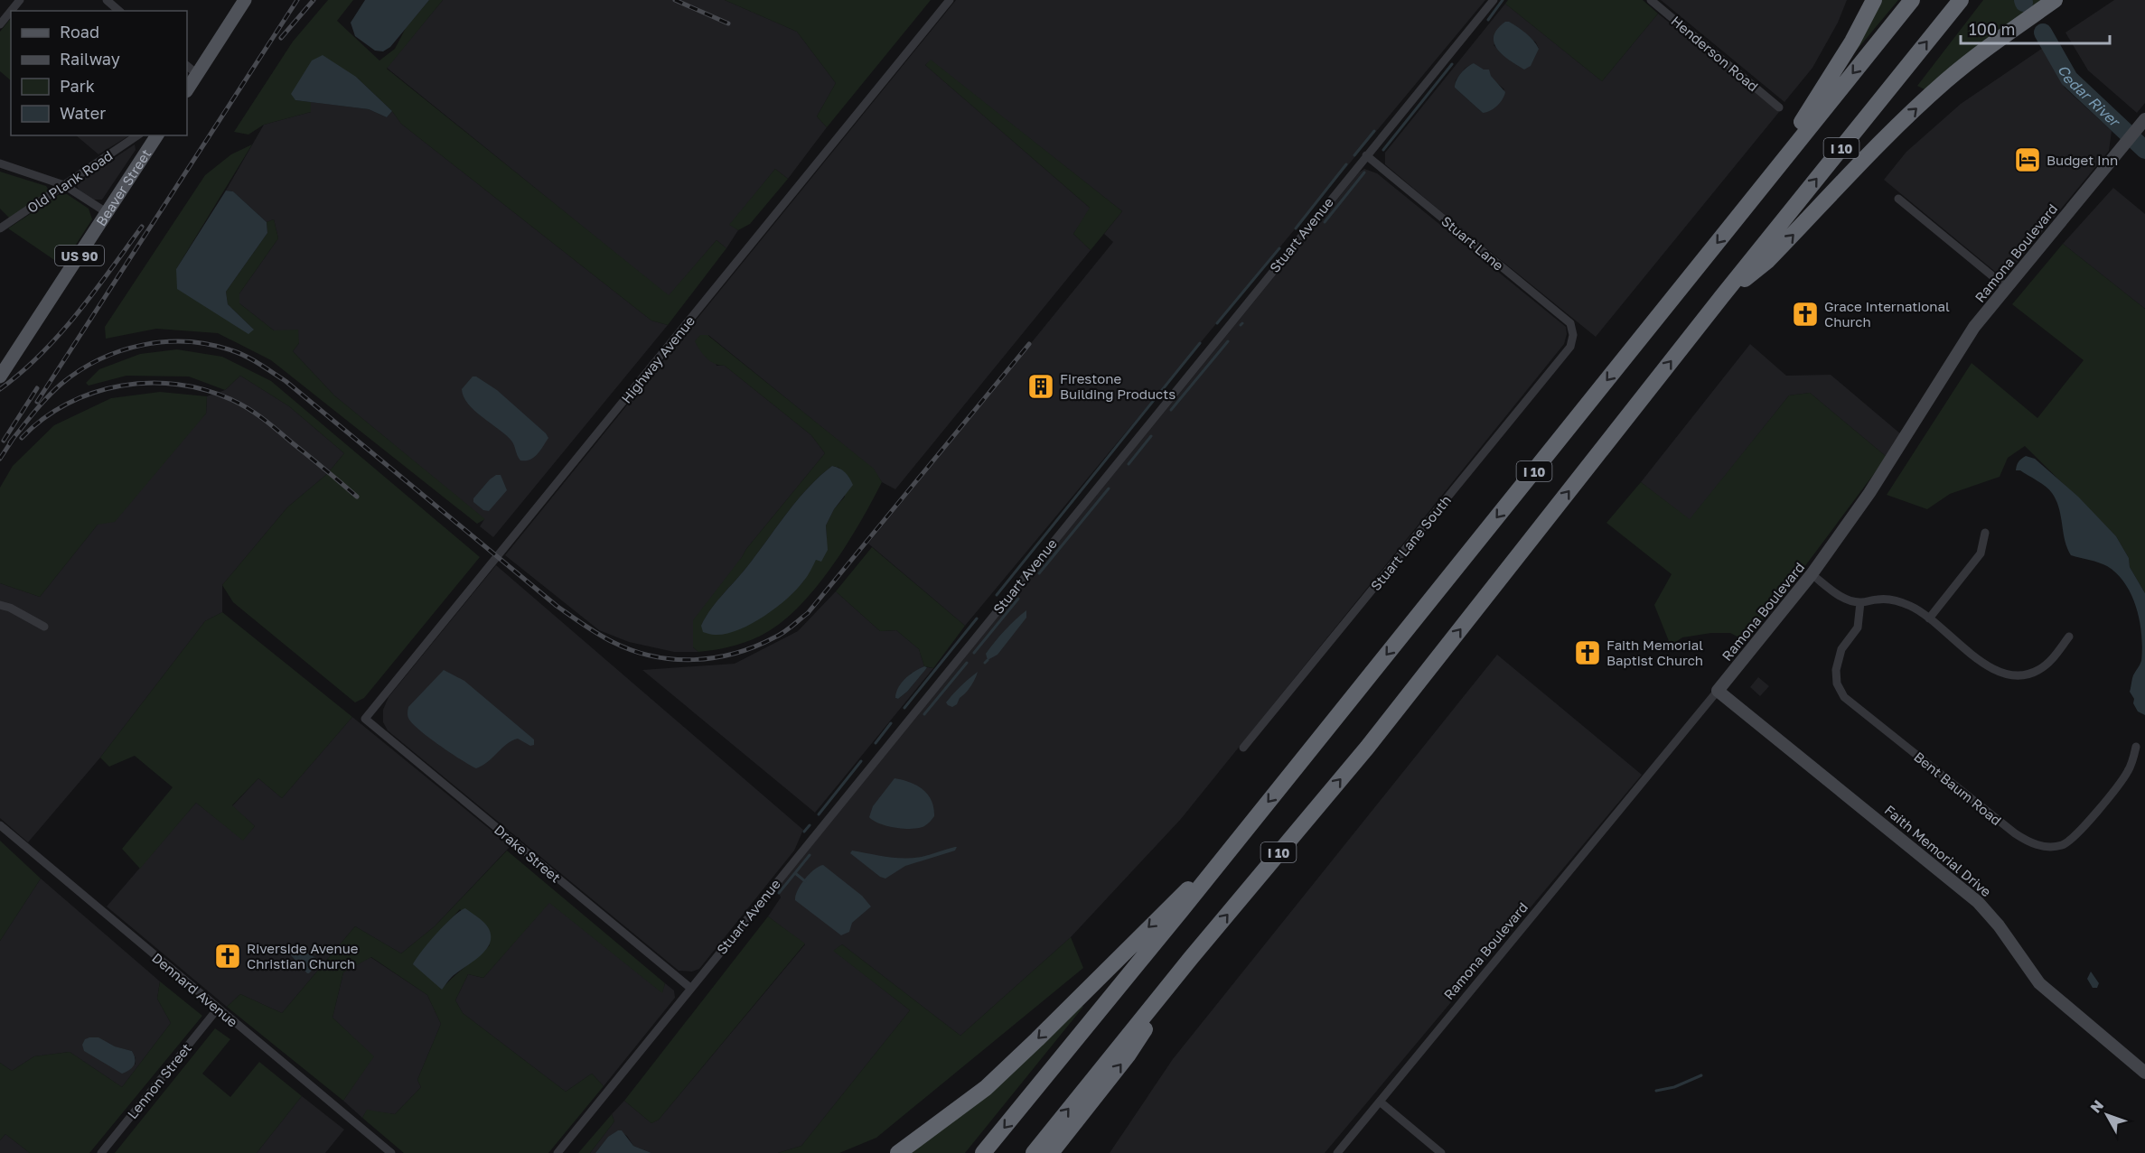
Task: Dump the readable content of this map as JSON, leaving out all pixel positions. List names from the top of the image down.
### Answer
{
  "streets": {
    "highway": ["I 10"],
    "main road": ["Beaver Street", "US 90"],
    "street": [
      "Henderson Road",
      "Old Plank Road",
      "Stuart Avenue",
      "Stuart Lane",
      "Ramona Boulevard",
      "Highway Avenue",
      "Stuart Lane South",
      "Bent Baum Road",
      "Faith Memorial Drive",
      "Drake Street",
      "Dennard Avenue",
      "Lennon Street"
    ]
  },
  "crossings": [
    ["Stuart Avenue", "Stuart Lane"],
    ["Stuart Avenue", "Drake Street"],
    ["Stuart Lane", "Stuart Lane South"],
    ["Ramona Boulevard", "Faith Memorial Drive"],
    ["Highway Avenue", "Drake Street"],
    ["Dennard Avenue", "Lennon Street"]
  ],
  "water": ["Cedar River"],
  "places": {
    "hotel": ["Budget Inn"],
    "church": ["Grace International Church", "Faith Memorial Baptist Church", "Riverside Avenue Christian Church"],
    "building": ["Firestone Building Products"]
  },
  "legend": [
    "Road",
    "Railway",
    "Park",
    "Water"
  ],
  "scale_bar": "100 m",
  "north": "top left"
}
